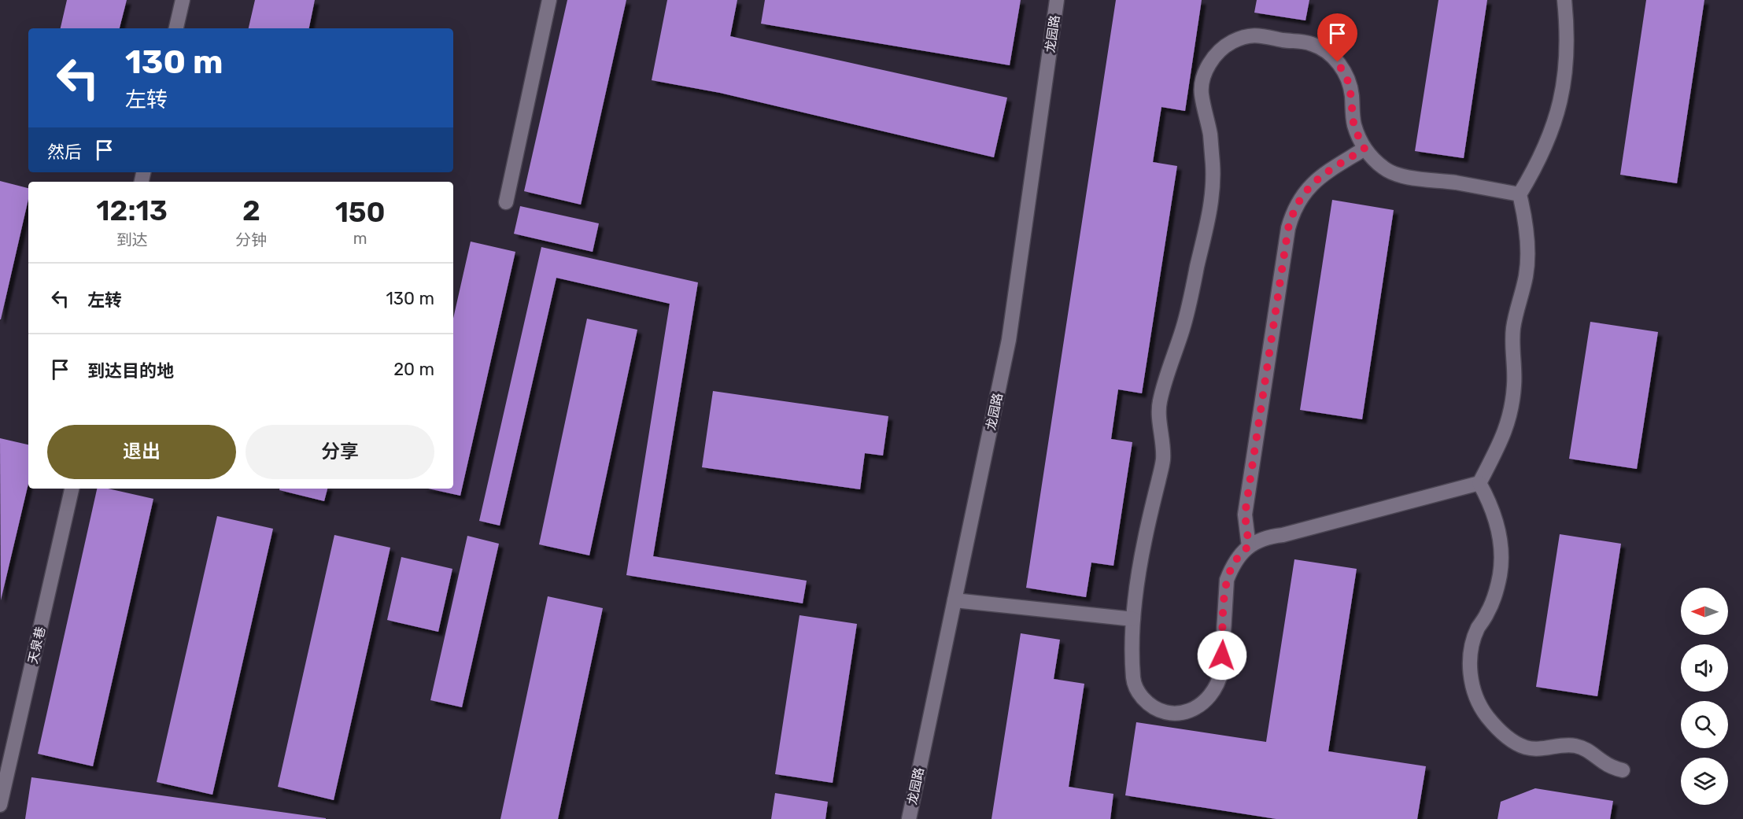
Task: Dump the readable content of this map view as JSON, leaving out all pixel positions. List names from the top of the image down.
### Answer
{
  "streets": {
    "street": ["龙园路", "天泉巷"]
  },
  "north": "left",
  "page": {
    "turn": ["130 m", "左转"],
    "then": "然后",
    "eta": [
      "12:13",
      "到达",
      "2",
      "分钟",
      "150",
      "m"
    ],
    "list": [
      {
        "name": "左转",
        "value": "130 m"
      },
      {
        "name": "到达目的地",
        "value": "20 m"
      }
    ],
    "buttons": ["退出", "分享"]
  }
}
